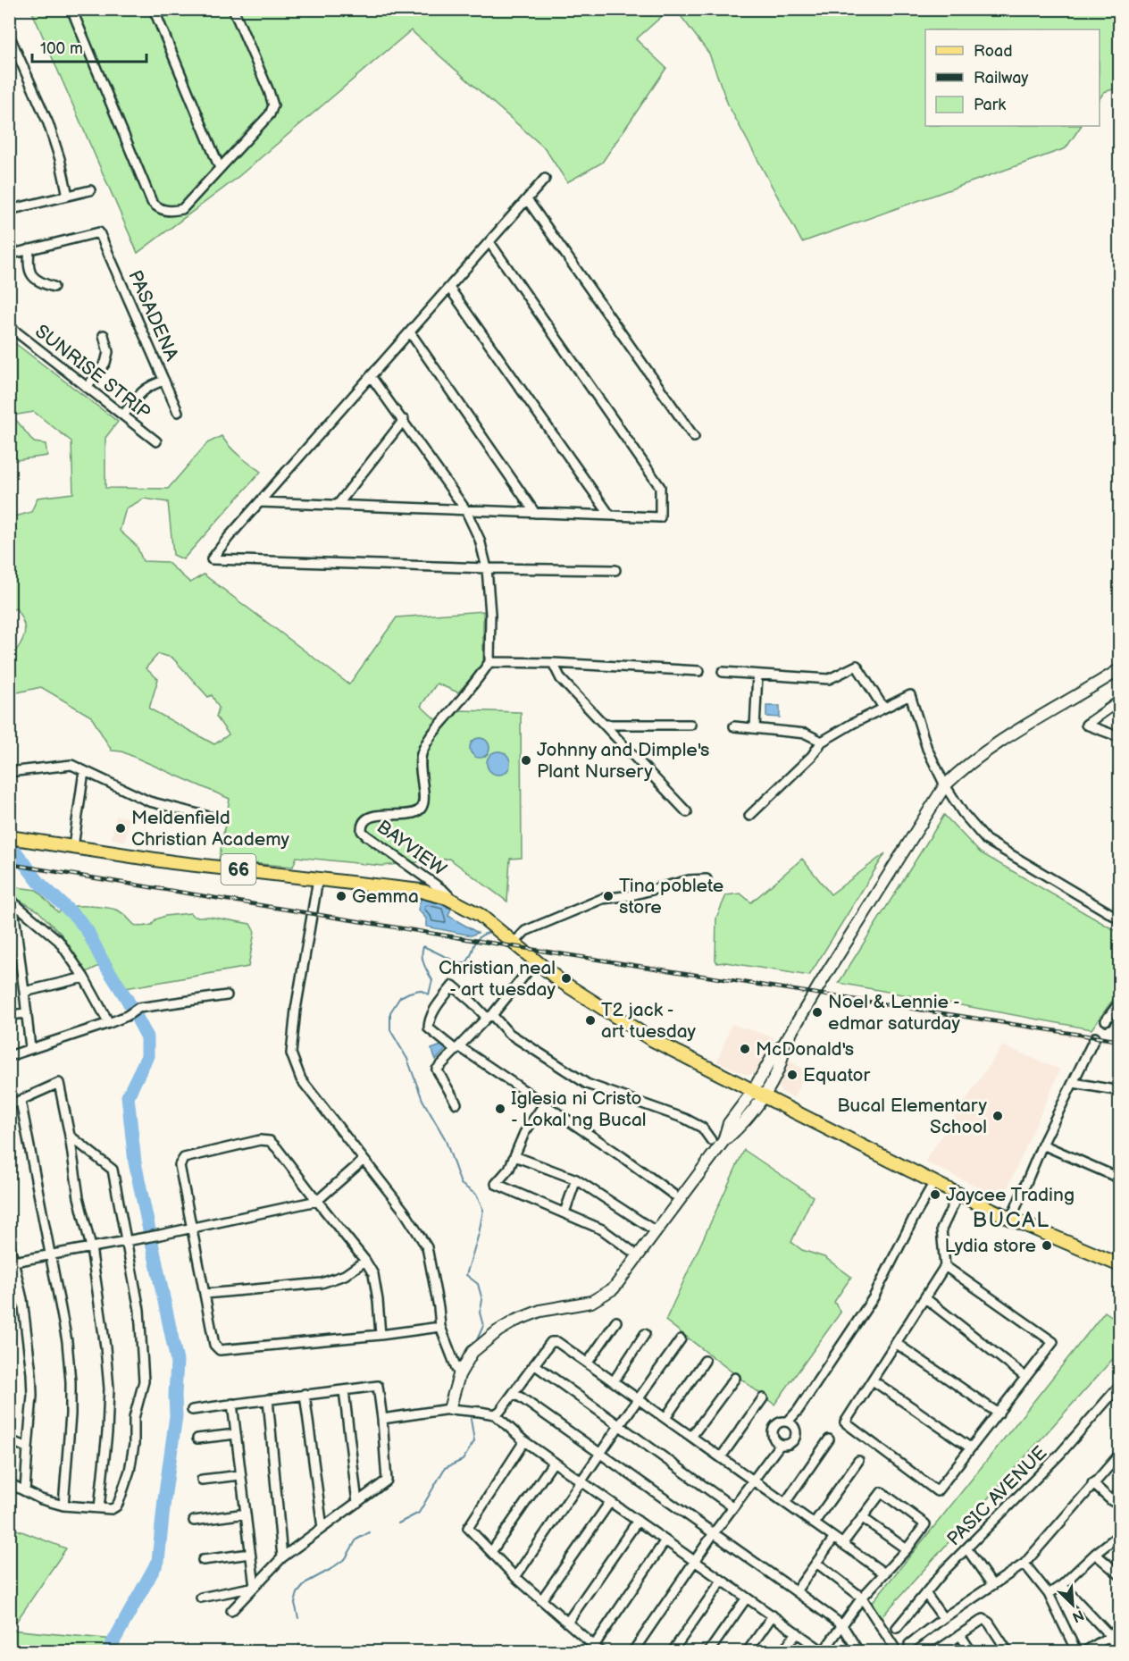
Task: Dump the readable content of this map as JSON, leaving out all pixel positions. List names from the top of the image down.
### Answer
{
  "streets": {
    "main road": ["66"],
    "street": [
      "PASADENA",
      "SUNRISE STRIP",
      "BAYVIEW",
      "PASIC AVENUE"
    ]
  },
  "crossings": [
    ["BAYVIEW", "66"]
  ],
  "districts": ["BUCAL"],
  "places": [
    "Johnny and Dimple's Plant Nursery",
    "Meldenfield Christian Academy",
    "Gemma",
    "Tina poblete store",
    "Christian neal - art tuesday",
    "Noel & Lennie - edmar saturday",
    "T2 jack - art tuesday",
    "McDonald's",
    "Equator",
    "Iglesia ni Cristo - Lokal ng Bucal",
    "Bucal Elementary School",
    "Jaycee Trading",
    "Lydia store"
  ],
  "legend": ["Road", "Railway", "Park"],
  "scale_bar": "100 m",
  "north": "bottom right"
}
